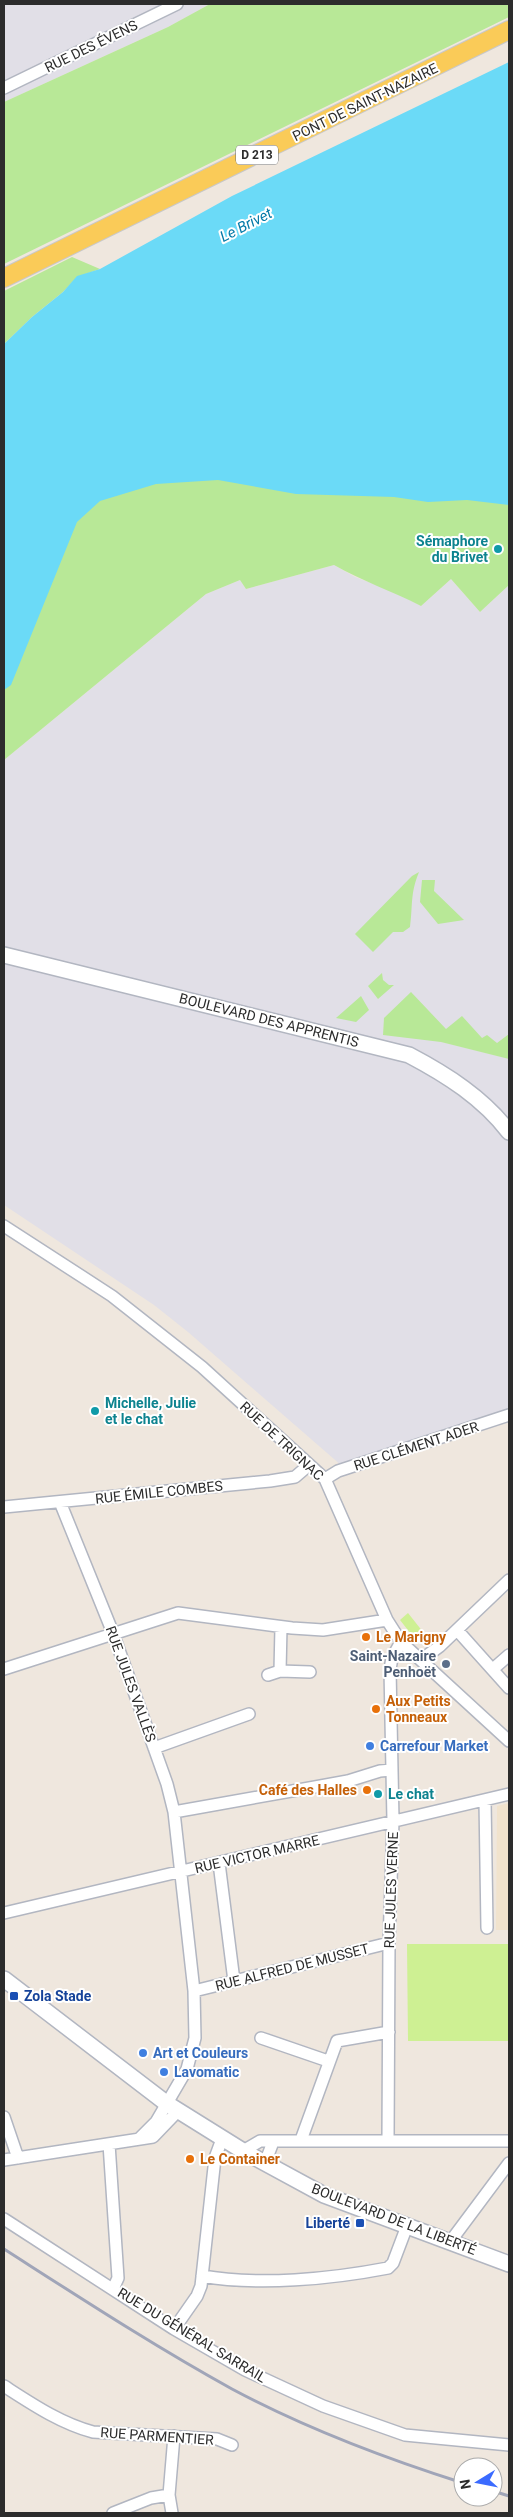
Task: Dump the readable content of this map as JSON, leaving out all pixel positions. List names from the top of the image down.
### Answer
{
  "streets": {
    "main road": [
      "PONT DE SAINT-NAZAIRE",
      "D 213",
      "BOULEVARD DES APPRENTIS",
      "BOULEVARD DE LA LIBERTÉ"
    ],
    "street": [
      "RUE DES ÉVENS",
      "RUE DE TRIGNAC",
      "RUE CLÉMENT ADER",
      "RUE ÉMILE COMBES",
      "RUE JULES VALLÈS",
      "RUE VICTOR MARRE",
      "RUE JULES VERNE",
      "RUE ALFRED DE MUSSET",
      "RUE DU GÉNÉRAL SARRAIL",
      "RUE PARMENTIER"
    ]
  },
  "crossings": [
    ["RUE DE TRIGNAC", "RUE CLÉMENT ADER"],
    ["RUE DE TRIGNAC", "RUE ÉMILE COMBES"],
    ["RUE DE TRIGNAC", "RUE JULES VERNE"],
    ["RUE ÉMILE COMBES", "RUE JULES VALLÈS"],
    ["RUE JULES VALLÈS", "RUE VICTOR MARRE"],
    ["RUE JULES VALLÈS", "RUE ALFRED DE MUSSET"],
    ["RUE JULES VALLÈS", "BOULEVARD DE LA LIBERTÉ"],
    ["RUE VICTOR MARRE", "RUE JULES VERNE"],
    ["RUE JULES VERNE", "RUE ALFRED DE MUSSET"]
  ],
  "water": ["Le Brivet"],
  "places": {
    "other": [
      "Sémaphore du Brivet",
      "Michelle, Julie et le chat",
      "Le Marigny",
      "Saint-Nazaire Penhoët",
      "Aux Petits Tonneaux",
      "Carrefour Market",
      "Café des Halles",
      "Le chat",
      "Art et Couleurs",
      "Lavomatic",
      "Le Container"
    ],
    "transit": ["Zola Stade", "Liberté"]
  },
  "north": "left"
}
